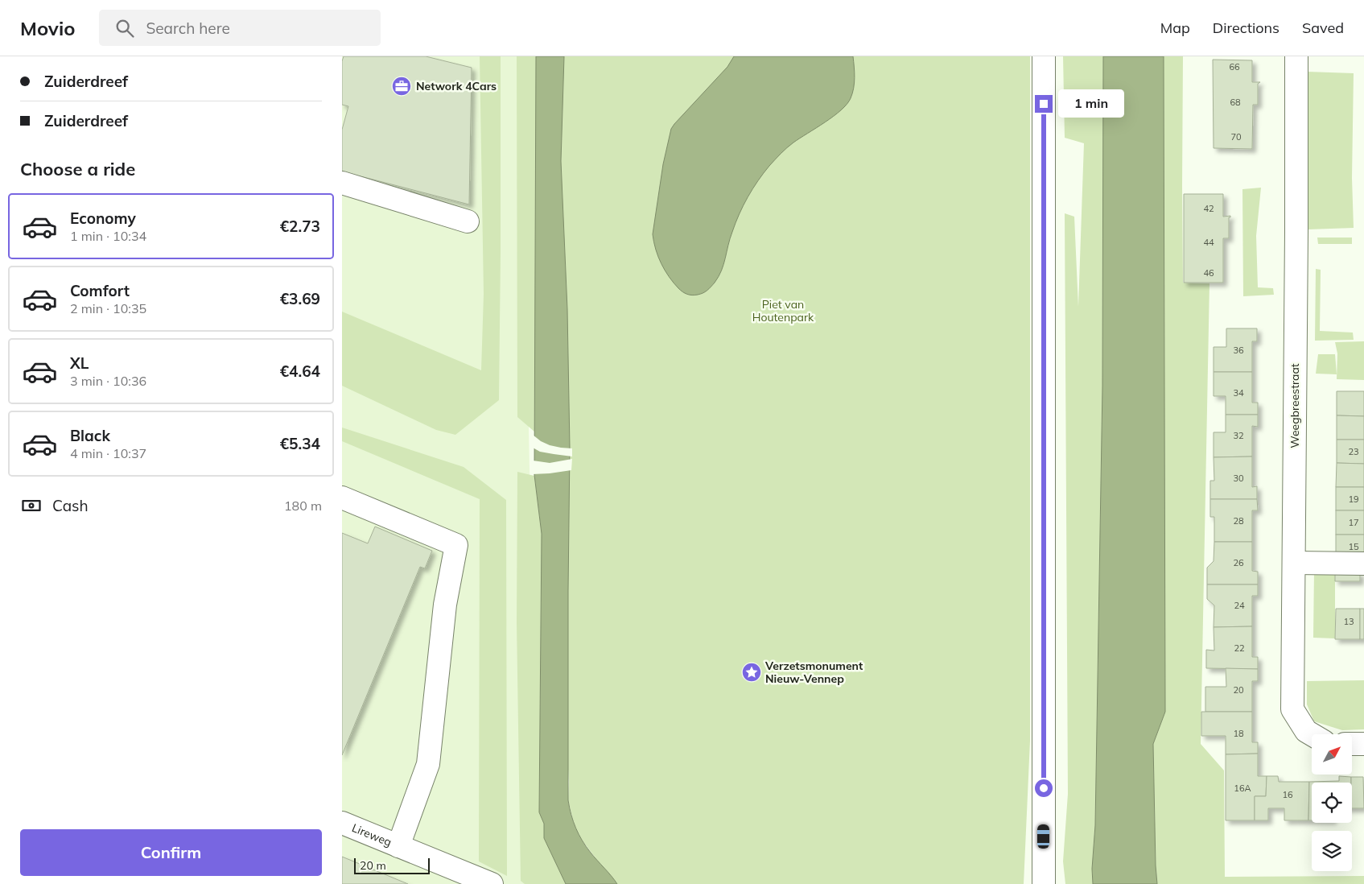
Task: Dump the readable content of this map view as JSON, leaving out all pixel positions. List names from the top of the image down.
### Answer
{
  "streets": {
    "street": ["Weegbreestraat", "Lireweg"]
  },
  "parks": ["Piet van Houtenpark"],
  "places": {
    "office": ["Network 4Cars"],
    "place": ["Verzetsmonument Nieuw-Vennep"]
  },
  "house_numbers": [
    "66",
    "68",
    "70",
    "42",
    "44",
    "46",
    "36",
    "34",
    "32",
    "23",
    "30",
    "19",
    "28",
    "17",
    "15",
    "26",
    "24",
    "13",
    "22",
    "20",
    "18",
    "16A",
    "16"
  ],
  "scale_bar": "20 m",
  "north": "top right",
  "page": {
    "header": "Movio",
    "search": "Search here",
    "nav": ["Map", "Directions", "Saved"],
    "banner": ["Zuiderdreef", "Zuiderdreef"],
    "bubble": "1 min",
    "heading": "Choose a ride",
    "list": [
      {
        "name": "Economy",
        "note": "1 min · 10:34",
        "value": "€2.73"
      },
      {
        "name": "Comfort",
        "note": "2 min · 10:35",
        "value": "€3.69"
      },
      {
        "name": "XL",
        "note": "3 min · 10:36",
        "value": "€4.64"
      },
      {
        "name": "Black",
        "note": "4 min · 10:37",
        "value": "€5.34"
      }
    ],
    "pay": ["Cash", "180 m"],
    "buttons": "Confirm",
    "scale": "20 m"
  }
}
